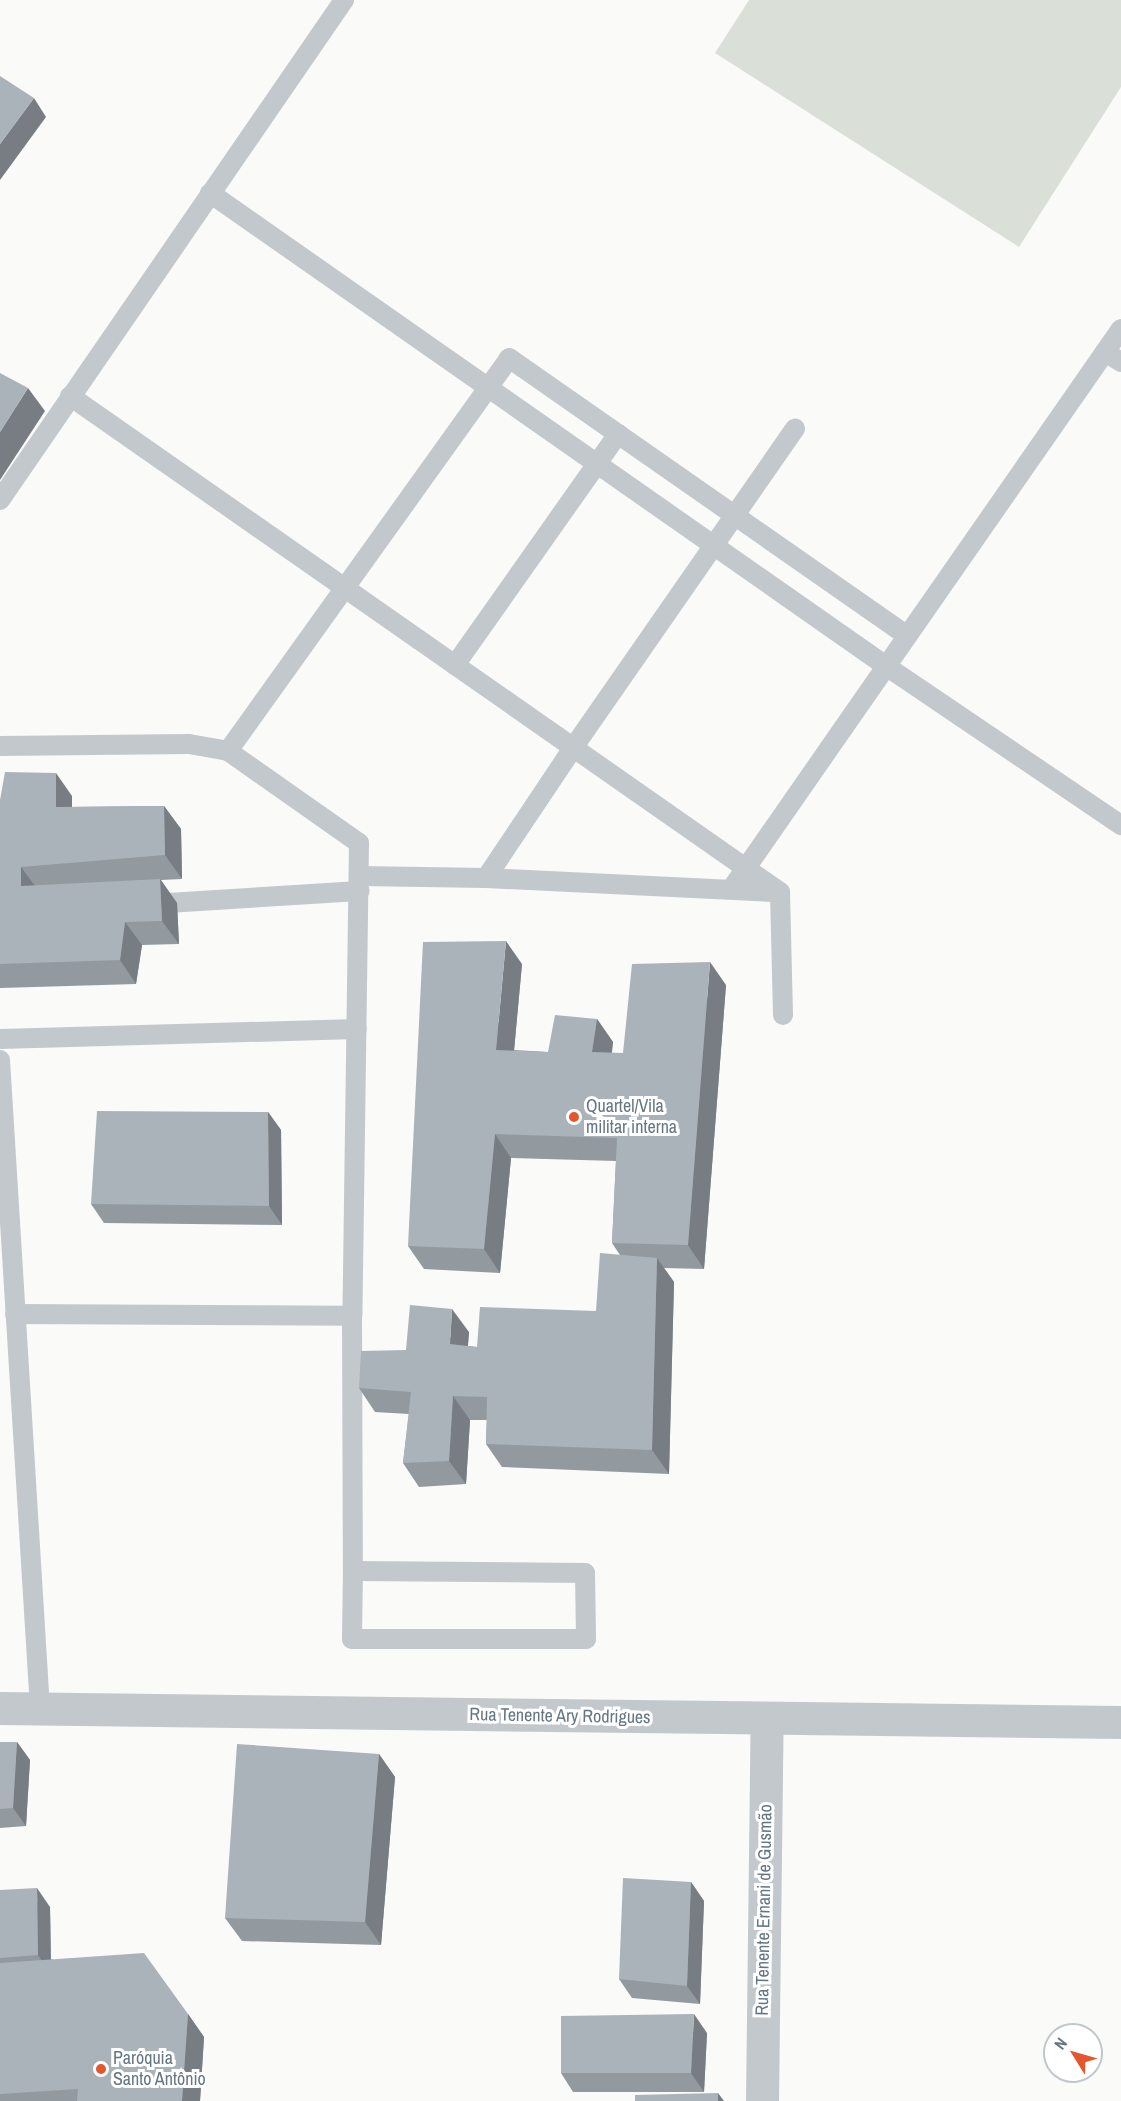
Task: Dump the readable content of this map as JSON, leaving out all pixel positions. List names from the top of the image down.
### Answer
{
  "streets": {
    "street": ["Rua Tenente Ary Rodrigues", "Rua Tenente Ernani de Gusmão"]
  },
  "crossings": [
    ["Rua Tenente Ary Rodrigues", "Rua Tenente Ernani de Gusmão"]
  ],
  "places": ["Quartel/Vila militar interna", "Paróquia Santo Antônio"],
  "north": "top left"
}
